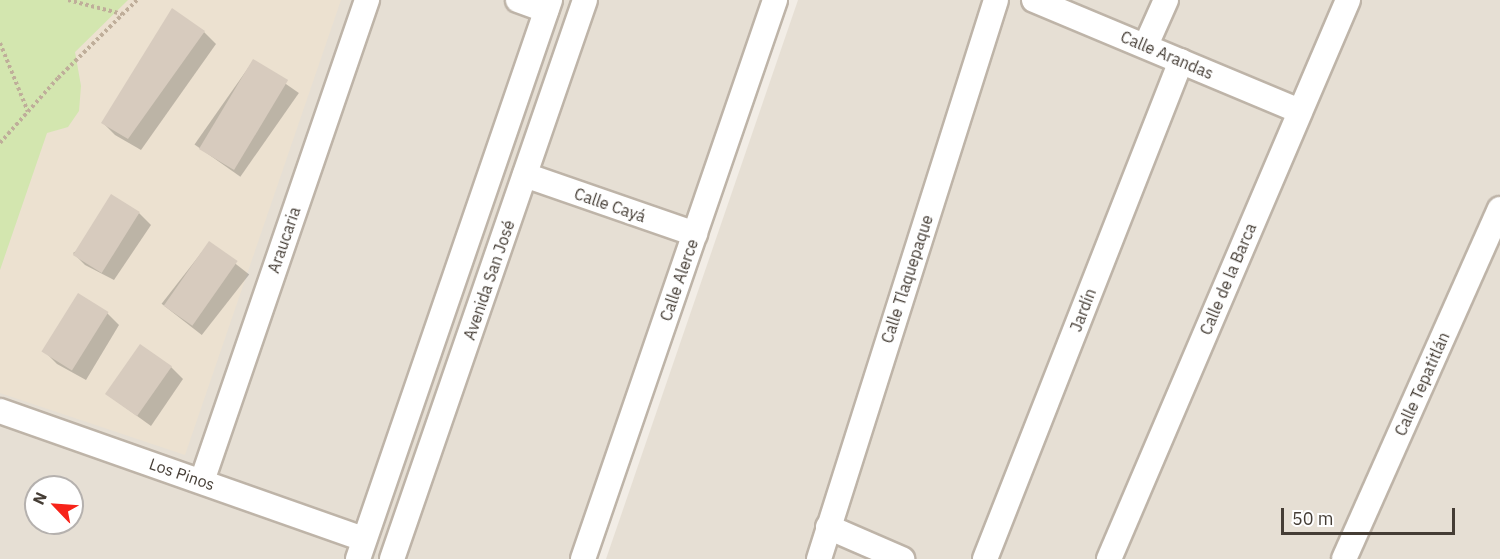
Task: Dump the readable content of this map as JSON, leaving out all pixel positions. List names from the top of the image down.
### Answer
{
  "streets": {
    "street": [
      "Calle Arandas",
      "Calle Cayá",
      "Araucaria",
      "Calle Tlaquepaque",
      "Calle de la Barca",
      "Avenida San José",
      "Calle Alerce",
      "Jardín",
      "Calle Tepatitlán",
      "Los Pinos"
    ]
  },
  "crossings": [
    ["Calle Arandas", "Calle de la Barca"],
    ["Calle Arandas", "Jardín"],
    ["Calle Cayá", "Avenida San José"],
    ["Calle Cayá", "Calle Alerce"],
    ["Araucaria", "Los Pinos"],
    ["Avenida San José", "Los Pinos"]
  ],
  "scale_bar": "50 m",
  "north": "top left"
}
